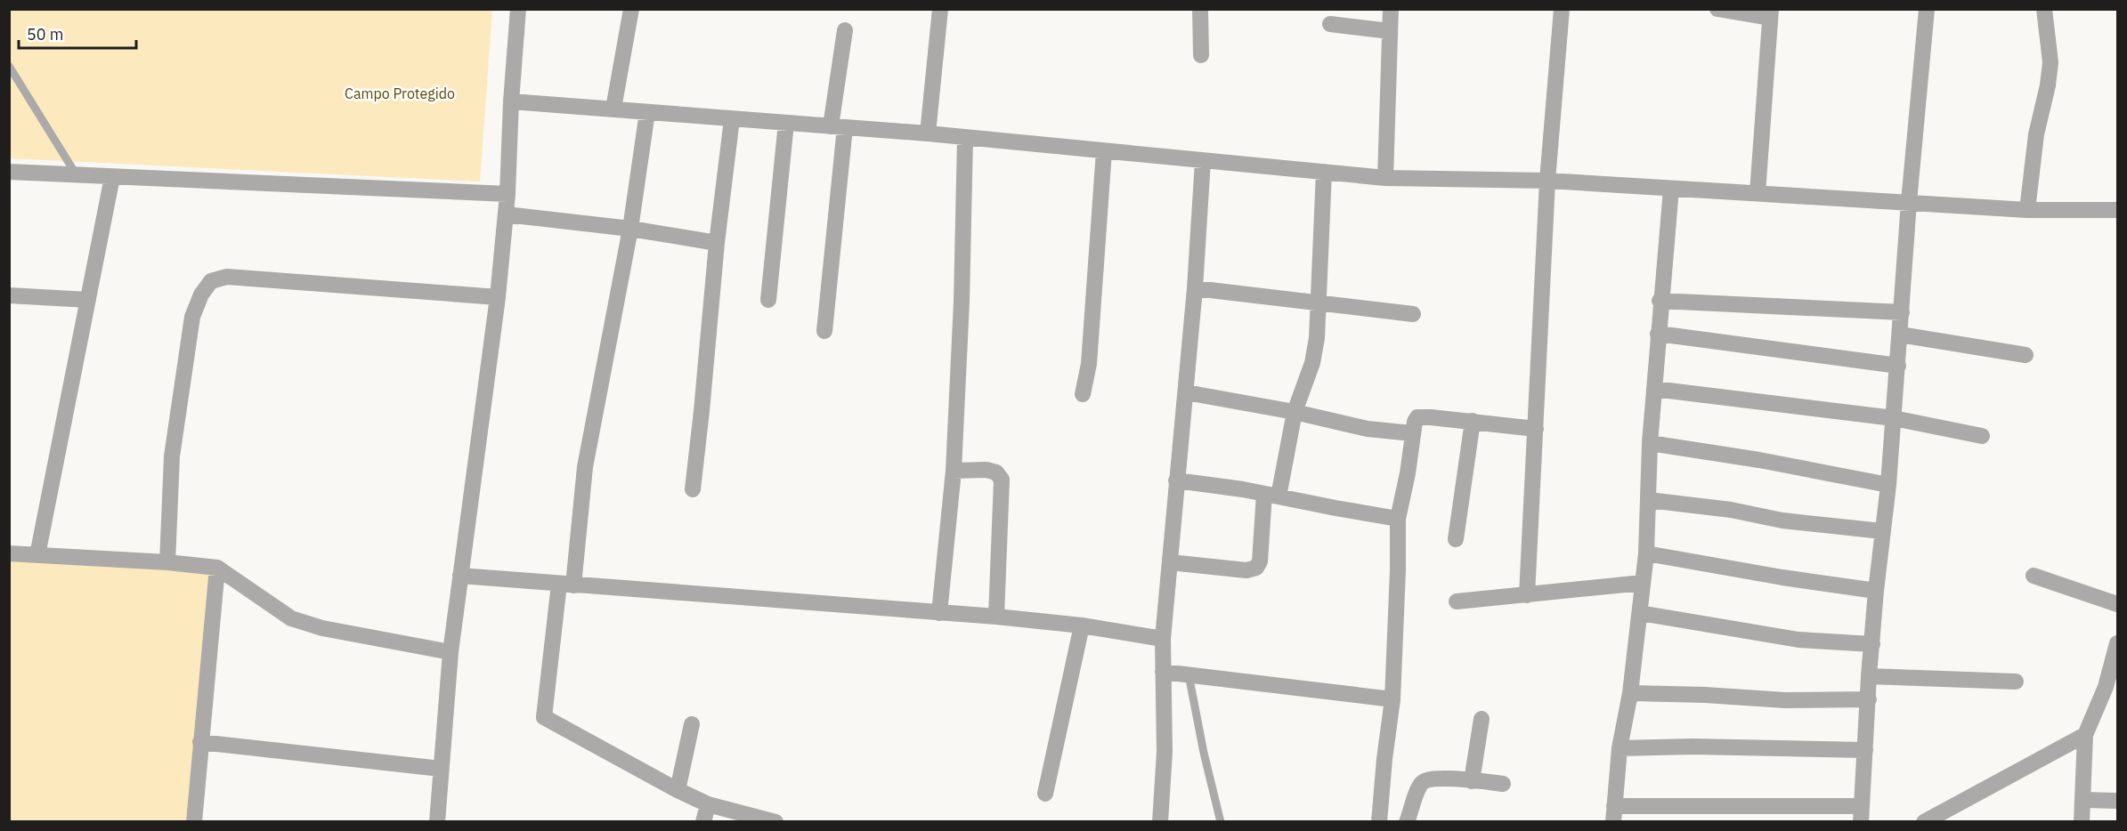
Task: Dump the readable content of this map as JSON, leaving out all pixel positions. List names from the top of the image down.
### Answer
{
  "parks": ["Campo Protegido"],
  "scale_bar": "50 m"
}
